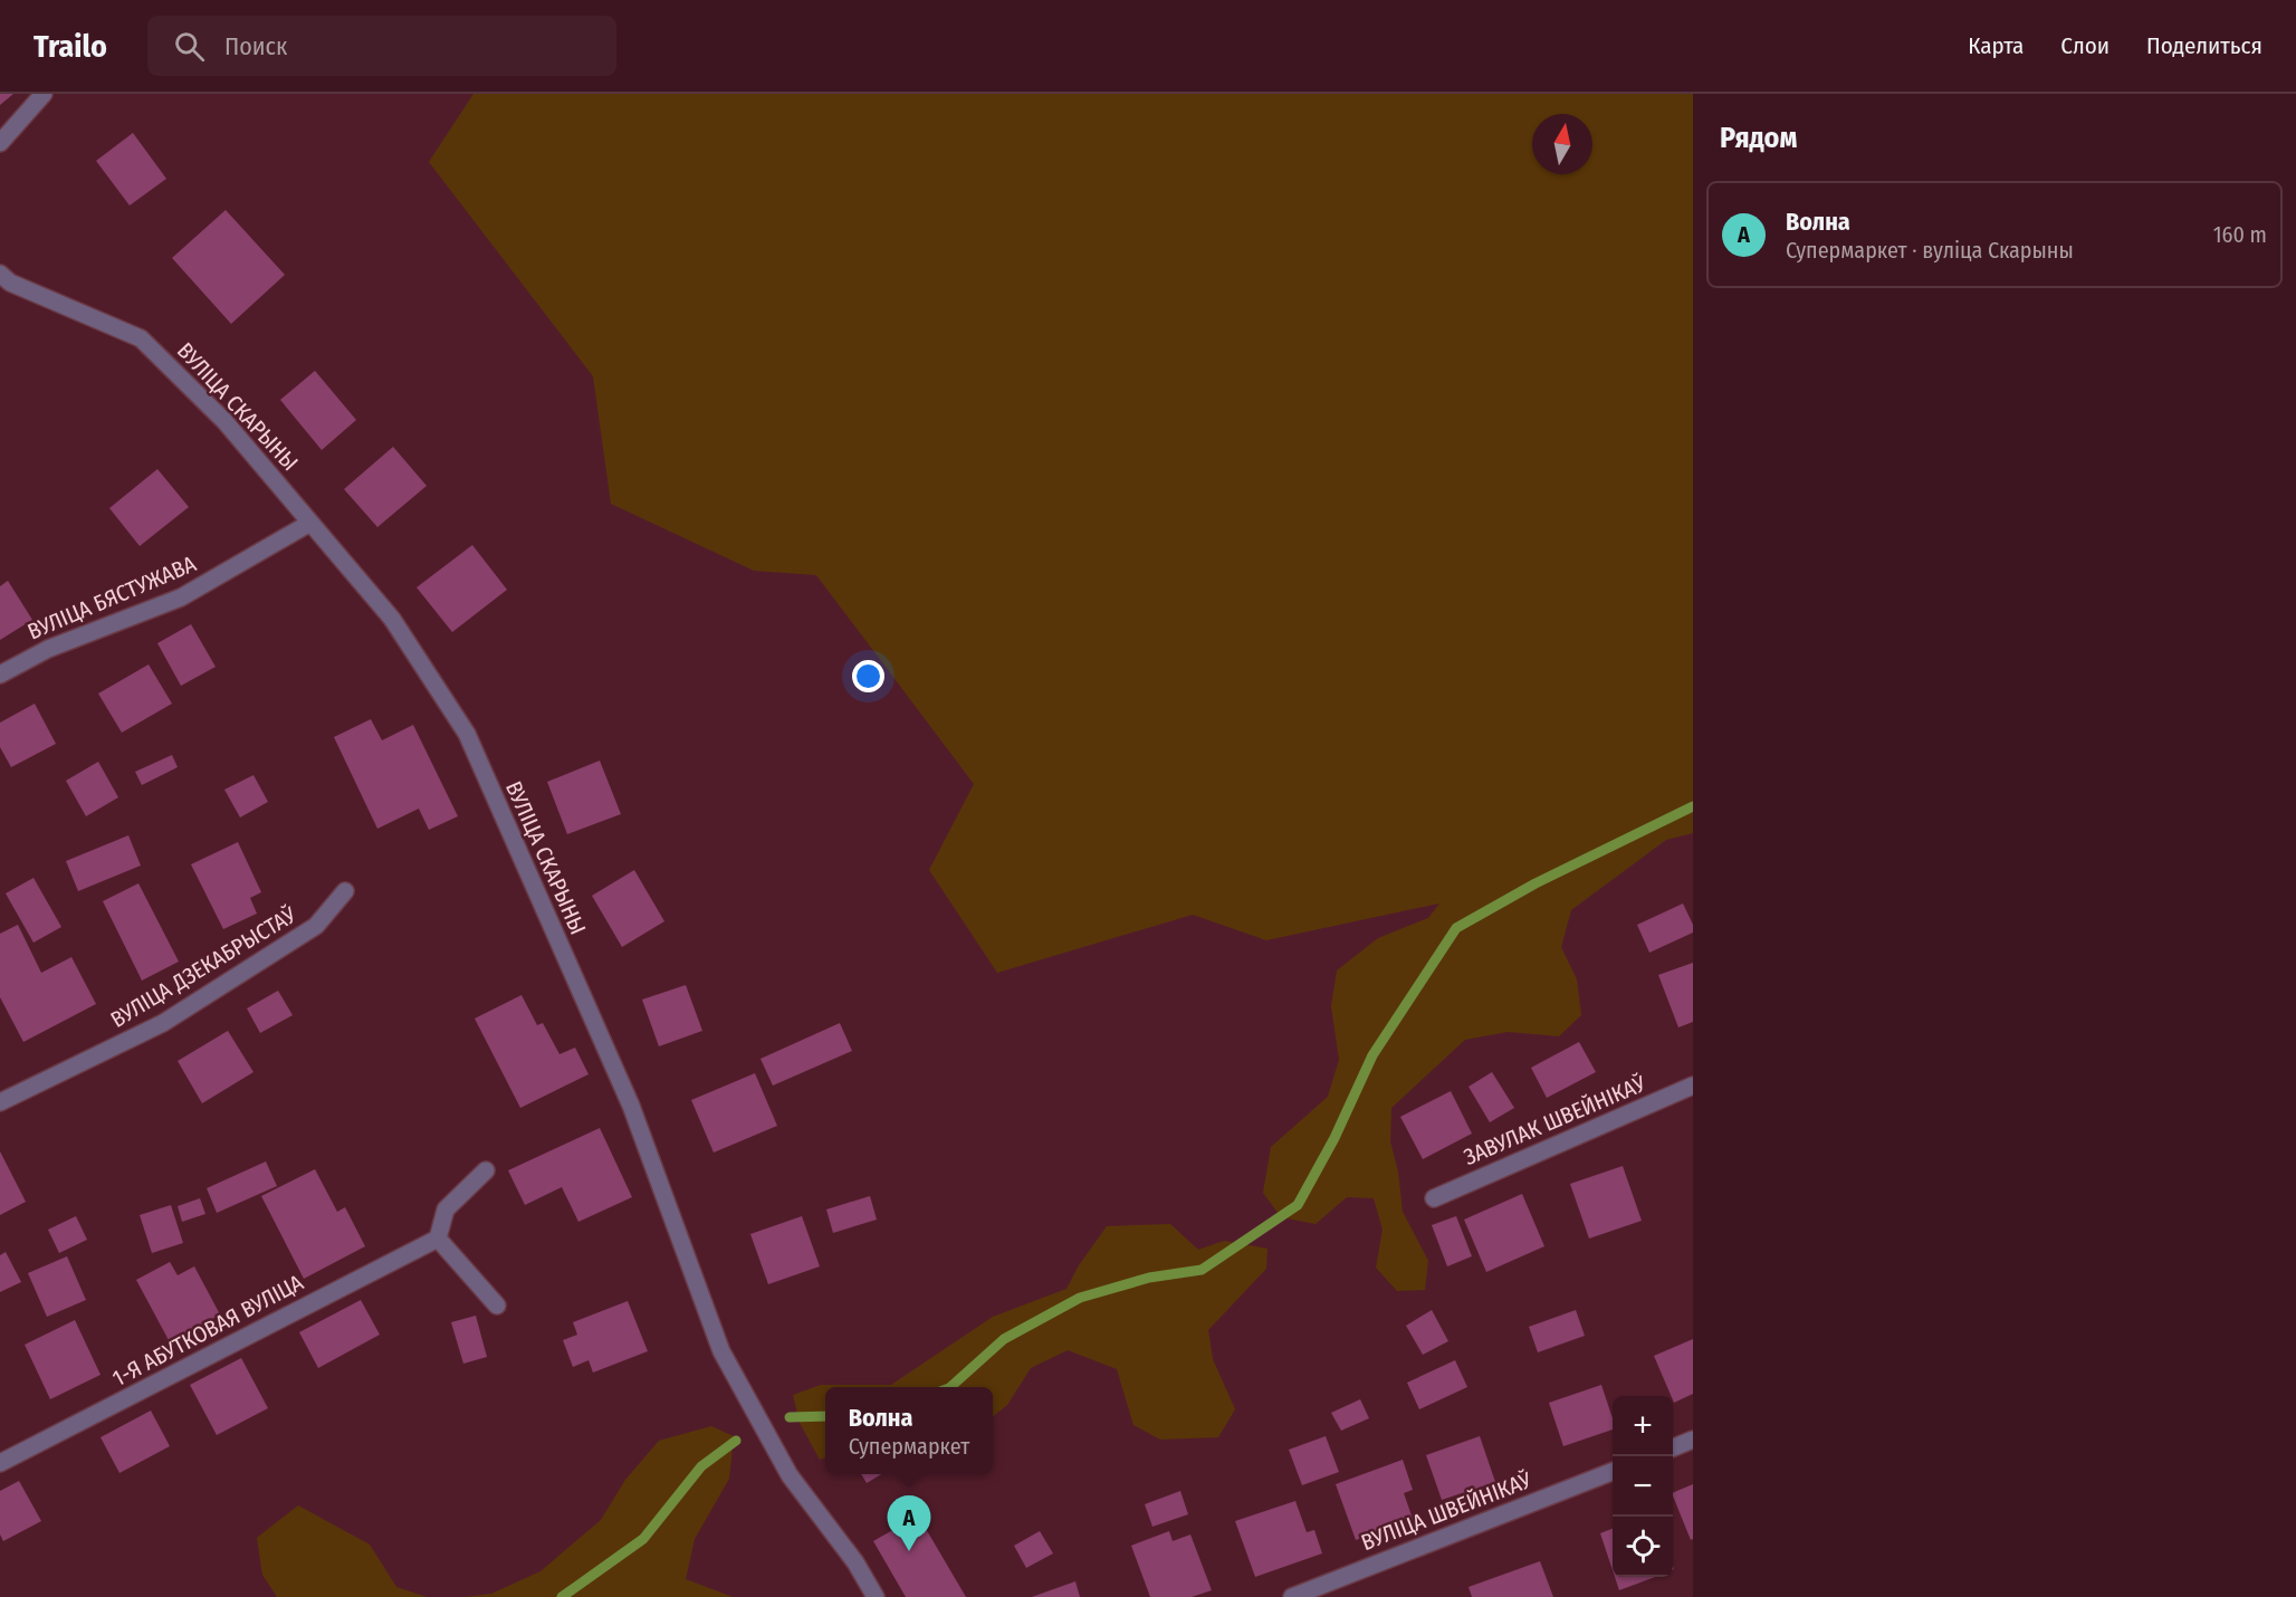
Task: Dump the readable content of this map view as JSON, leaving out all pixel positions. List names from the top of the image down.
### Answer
{
  "streets": {
    "street": [
      "ВУЛІЦА СКАРЫНЫ",
      "ВУЛІЦА БЯСТУЖАВА",
      "ВУЛІЦА ДЗЕКАБРЫСТАЎ",
      "ЗАВУЛАК ШВЕЙНІКАЎ",
      "1-Я АБУТКОВАЯ ВУЛІЦА",
      "ВУЛІЦА ШВЕЙНІКАЎ"
    ]
  },
  "crossings": [
    ["ВУЛІЦА СКАРЫНЫ", "ВУЛІЦА БЯСТУЖАВА"]
  ],
  "north": "top",
  "page": {
    "header": "Trailo",
    "search": "Поиск",
    "nav": ["Карта", "Слои", "Поделиться"],
    "heading": "Рядом",
    "list": [
      {
        "mark": "A",
        "name": "Волна",
        "note": "Супермаркет · вуліца Скарыны",
        "value": "160 m"
      }
    ],
    "popup": ["Волна", "Супермаркет"],
    "map_buttons": ["+", "−"],
    "pins": "A"
  }
}
